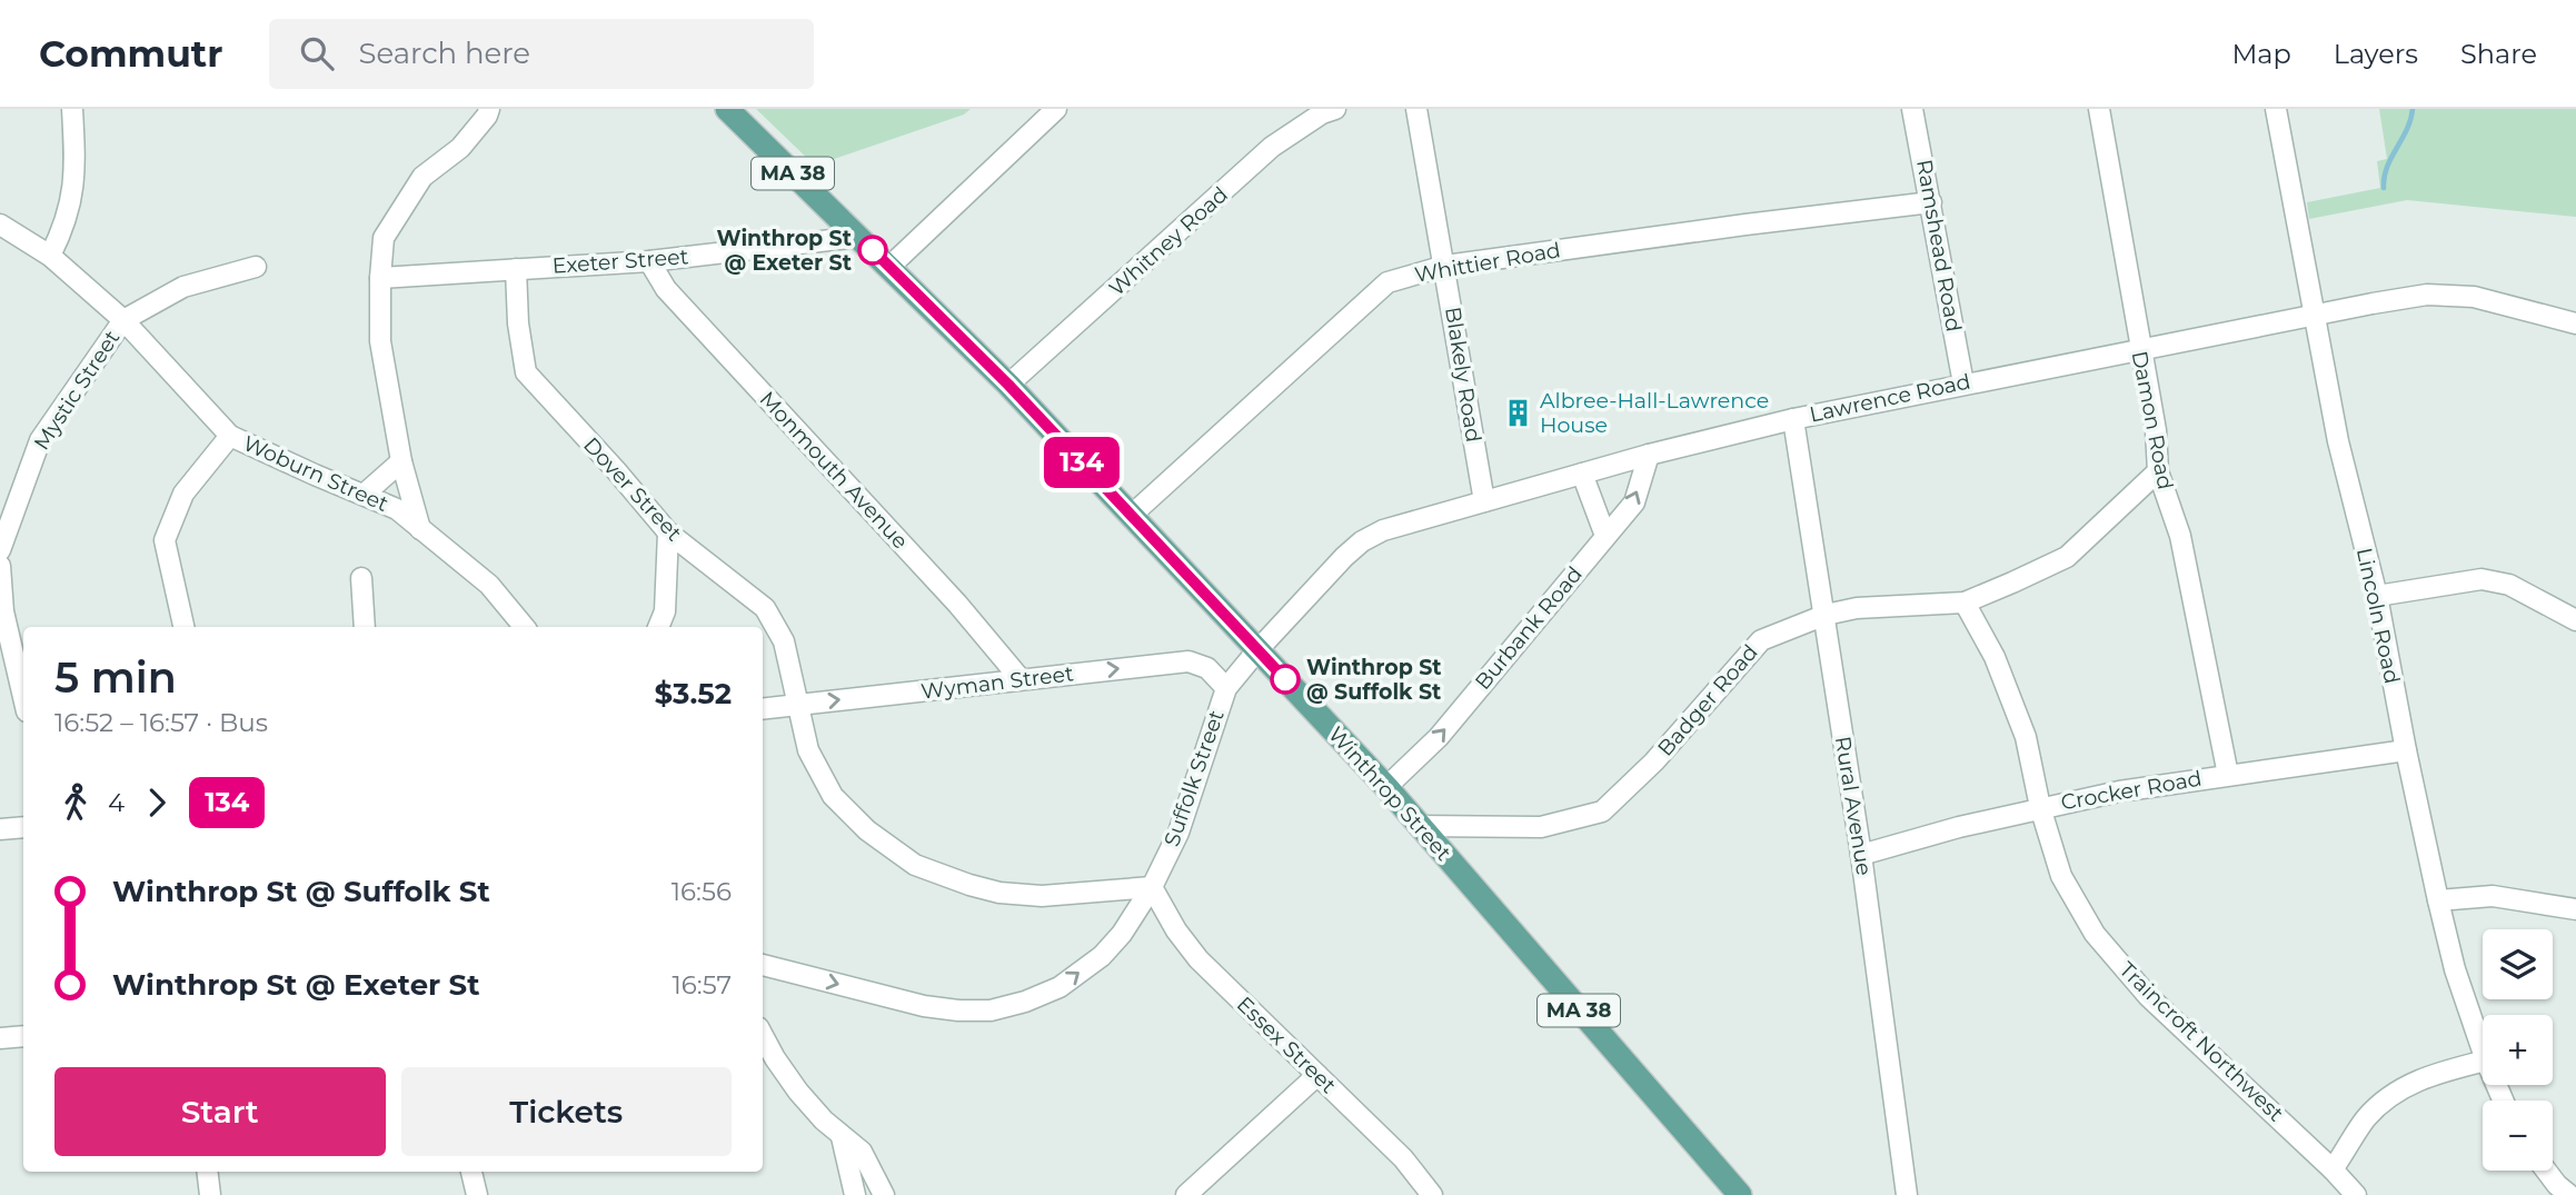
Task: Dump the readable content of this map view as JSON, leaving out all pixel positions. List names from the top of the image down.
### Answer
{
  "streets": {
    "main road": ["MA 38", "Winthrop Street"],
    "street": [
      "Whitney Road",
      "Ramshead Road",
      "Exeter Street",
      "Whittier Road",
      "Blakely Road",
      "Mystic Street",
      "Lawrence Road",
      "Damon Road",
      "Monmouth Avenue",
      "Woburn Street",
      "Dover Street",
      "Lincoln Road",
      "Burbank Road",
      "Wyman Street",
      "Badger Road",
      "Suffolk Street",
      "Crocker Road",
      "Rural Avenue",
      "Traincroft Northwest",
      "Essex Street"
    ]
  },
  "crossings": [
    ["Whitney Road", "Winthrop Street"],
    ["Ramshead Road", "Whittier Road"],
    ["Ramshead Road", "Lawrence Road"],
    ["Exeter Street", "Monmouth Avenue"],
    ["Exeter Street", "Dover Street"],
    ["Exeter Street", "Winthrop Street"],
    ["Whittier Road", "Blakely Road"],
    ["Whittier Road", "Winthrop Street"],
    ["Blakely Road", "Lawrence Road"],
    ["Mystic Street", "Woburn Street"],
    ["Lawrence Road", "Damon Road"],
    ["Lawrence Road", "Lincoln Road"],
    ["Lawrence Road", "Burbank Road"],
    ["Lawrence Road", "Suffolk Street"],
    ["Lawrence Road", "Winthrop Street"],
    ["Lawrence Road", "Rural Avenue"],
    ["Damon Road", "Badger Road"],
    ["Damon Road", "Crocker Road"],
    ["Monmouth Avenue", "Wyman Street"],
    ["Dover Street", "Wyman Street"],
    ["Dover Street", "Suffolk Street"],
    ["Dover Street", "Essex Street"],
    ["Lincoln Road", "Crocker Road"],
    ["Burbank Road", "Winthrop Street"],
    ["Wyman Street", "Suffolk Street"],
    ["Badger Road", "Winthrop Street"],
    ["Badger Road", "Rural Avenue"],
    ["Badger Road", "Traincroft Northwest"],
    ["Suffolk Street", "Winthrop Street"],
    ["Suffolk Street", "Essex Street"],
    ["Crocker Road", "Rural Avenue"],
    ["Crocker Road", "Traincroft Northwest"]
  ],
  "one_way": ["Burbank Road", "Wyman Street", "Suffolk Street"],
  "places": {
    "other": ["Winthrop St @ Exeter St", "Winthrop St @ Suffolk St"],
    "building": ["Albree-Hall-Lawrence House"]
  },
  "lines": ["bus line 134"],
  "page": {
    "header": "Commutr",
    "search": "Search here",
    "nav": ["Map", "Layers", "Share"],
    "on_map": "134",
    "heading": ["5 min", "16:52 – 16:57 · Bus", "$3.52"],
    "legs": ["4", "134"],
    "list": [
      {
        "name": "Winthrop St @ Suffolk St",
        "value": "16:56"
      },
      {
        "name": "Winthrop St @ Exeter St",
        "value": "16:57"
      }
    ],
    "map_buttons": ["+", "−"],
    "buttons": ["Start", "Tickets"]
  }
}
